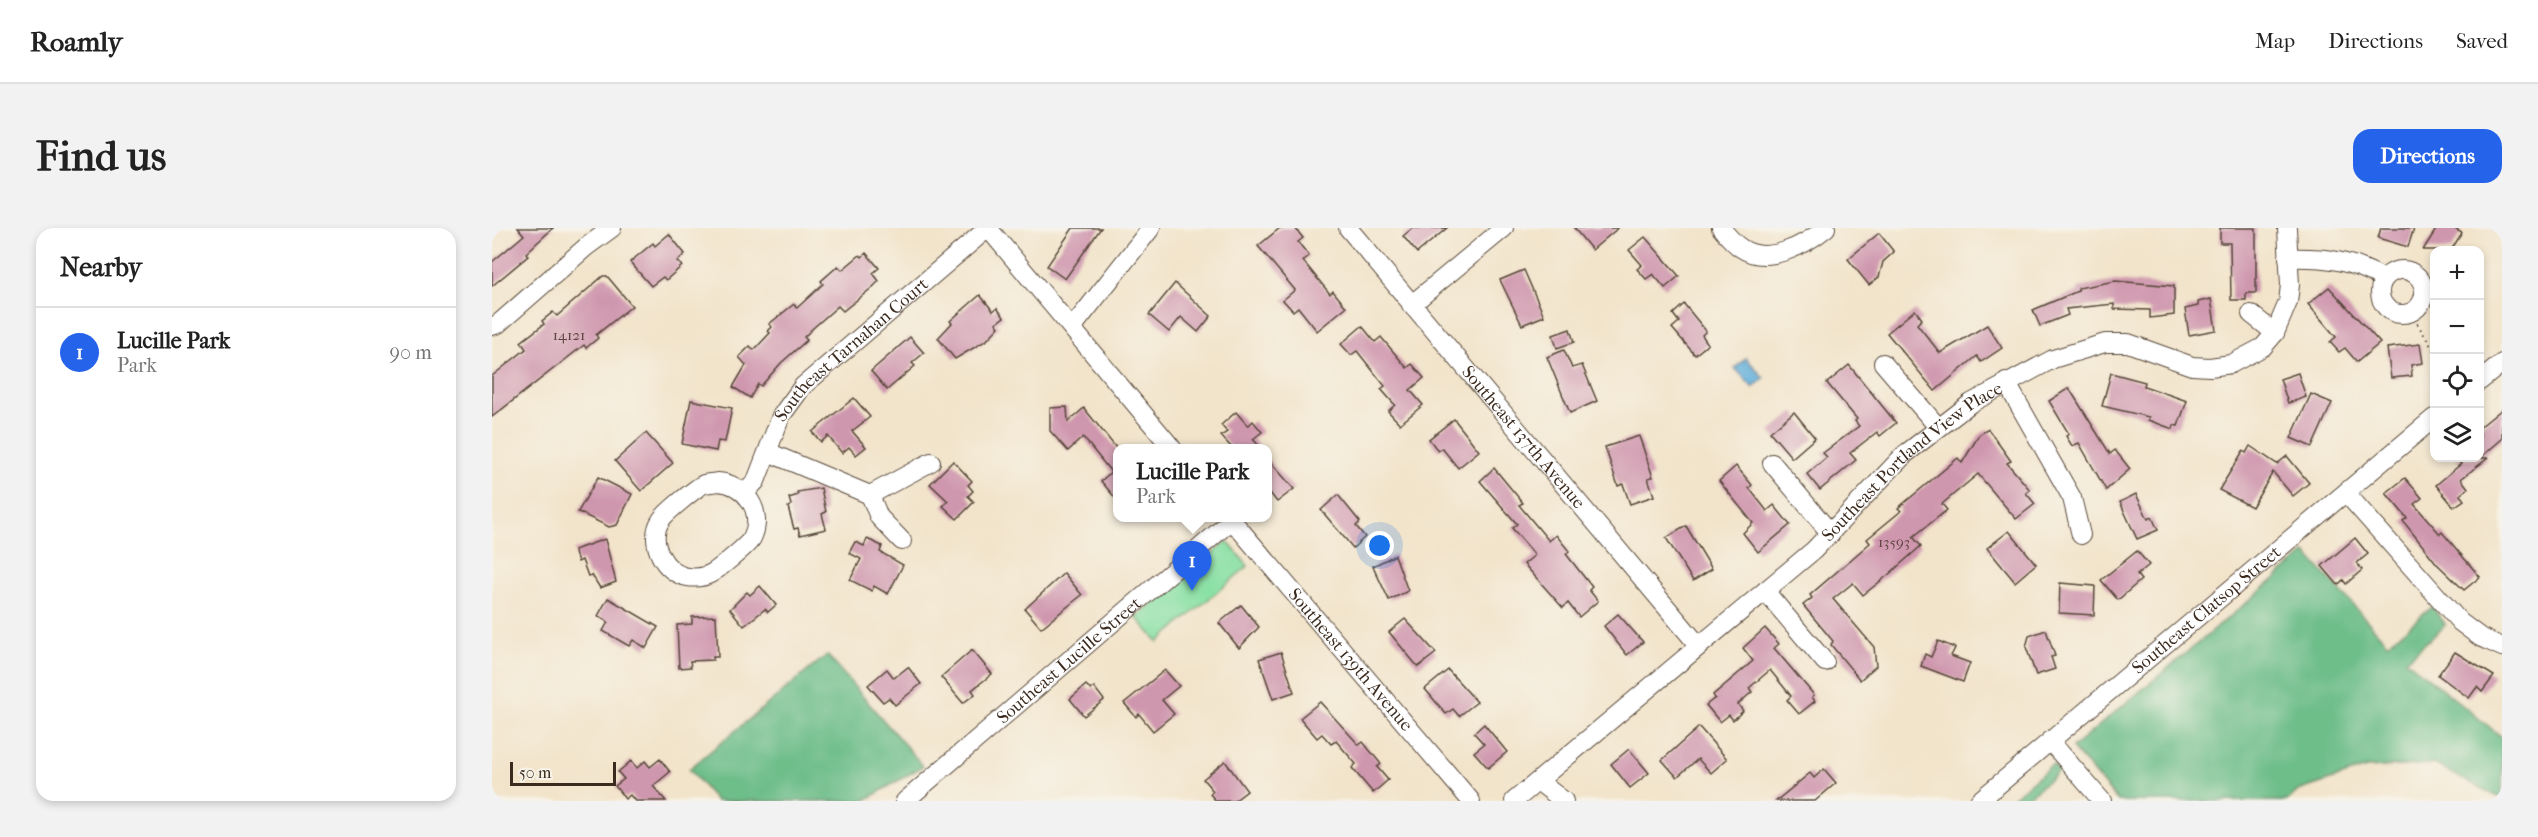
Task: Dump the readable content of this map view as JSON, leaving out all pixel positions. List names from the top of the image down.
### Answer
{
  "streets": {
    "street": [
      "Southeast Tarnahan Court",
      "Southeast 137th Avenue",
      "Southeast Portland View Place",
      "Southeast Clatsop Street",
      "Southeast Lucille Street",
      "Southeast 139th Avenue"
    ]
  },
  "crossings": [
    ["Southeast 137th Avenue", "Southeast Portland View Place"]
  ],
  "house_numbers": ["14121", "13593"],
  "scale_bar": "50 m",
  "page": {
    "header": "Roamly",
    "nav": ["Map", "Directions", "Saved"],
    "buttons": "Directions",
    "title": "Find us",
    "heading": "Nearby",
    "map_buttons": ["+", "−"],
    "list": [
      {
        "mark": "1",
        "name": "Lucille Park",
        "note": "Park",
        "value": "90 m"
      }
    ],
    "popup": ["Lucille Park", "Park"],
    "pins": "1",
    "scale": "50 m"
  }
}
